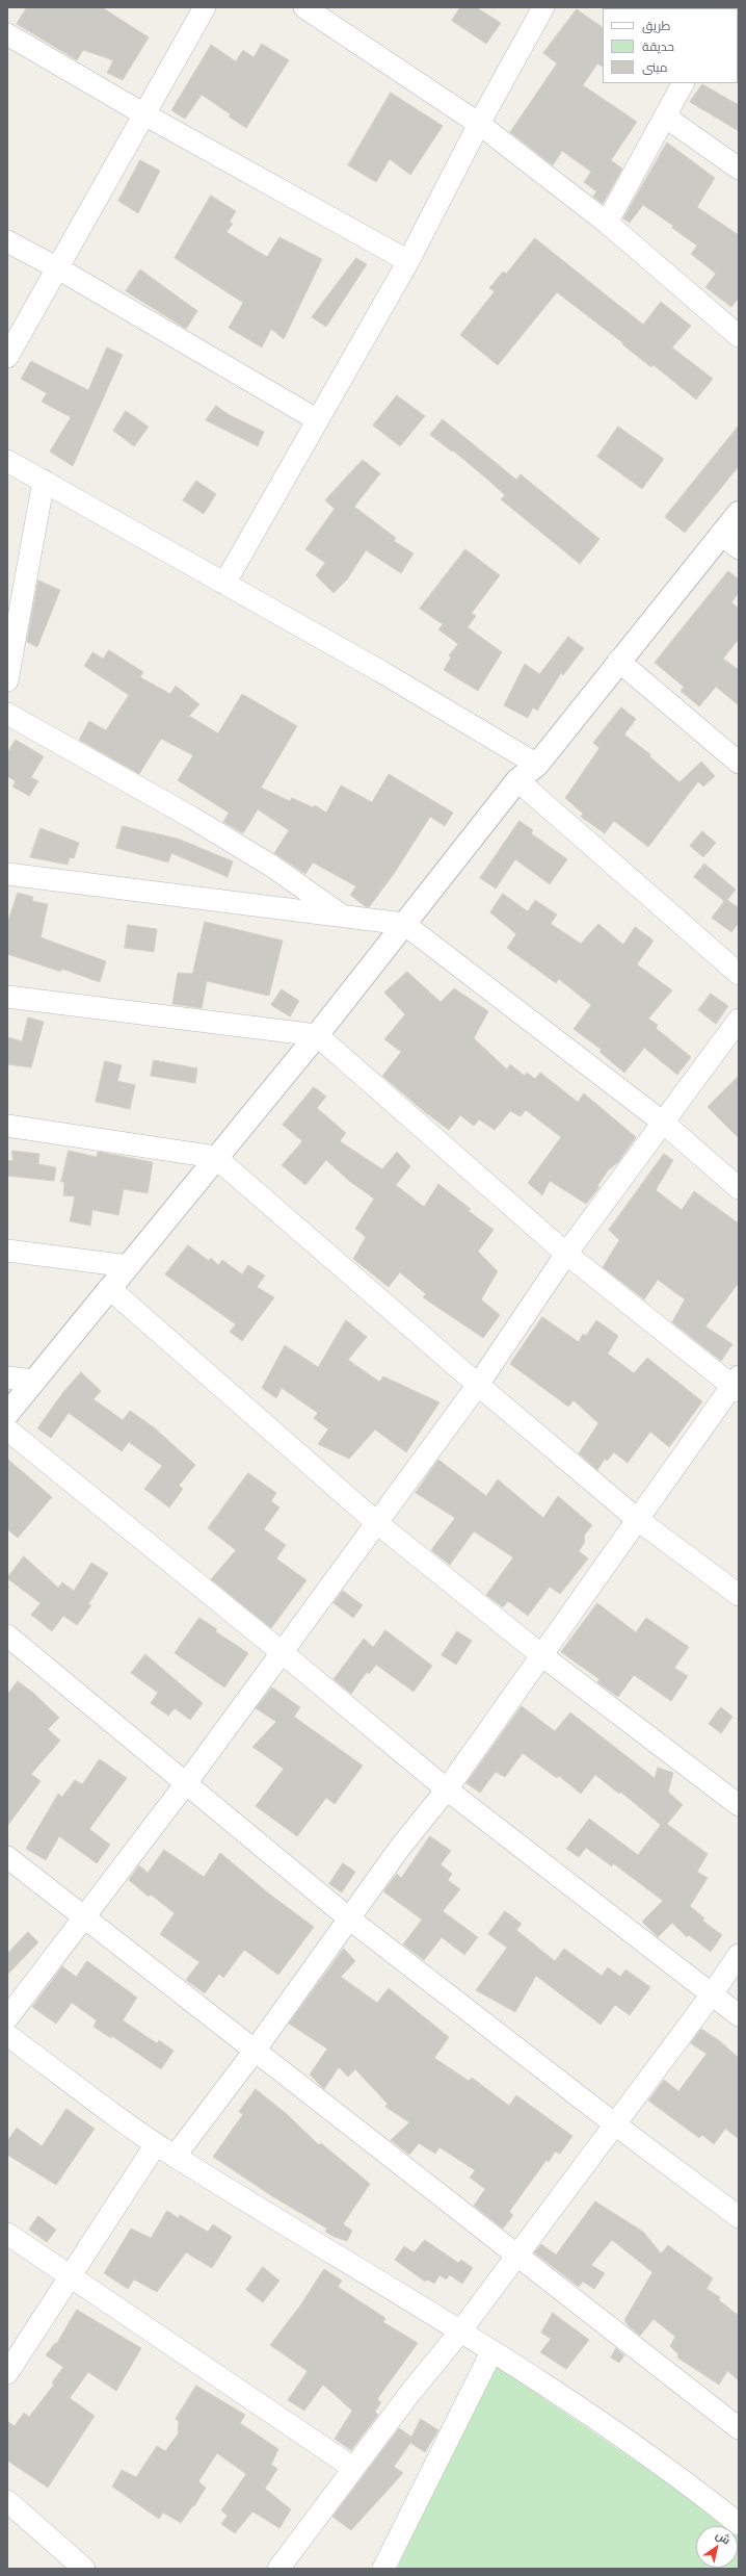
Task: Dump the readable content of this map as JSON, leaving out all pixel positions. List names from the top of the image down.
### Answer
{
  "legend": ["طريق", "حديقة", "مبنى"],
  "north": "top right"
}
